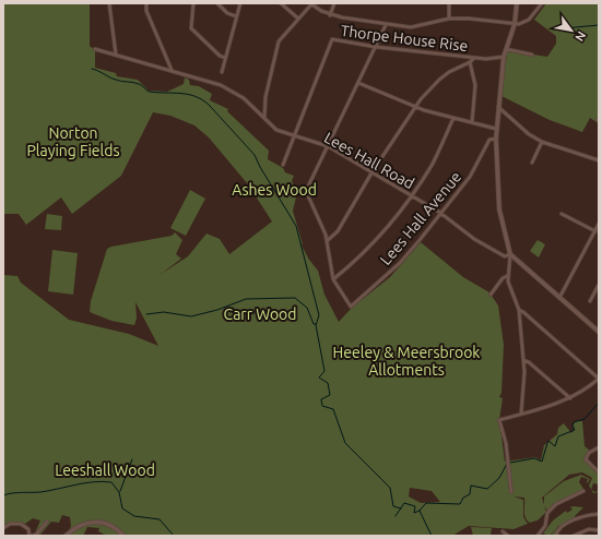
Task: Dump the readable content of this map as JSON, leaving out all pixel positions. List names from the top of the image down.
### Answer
{
  "streets": {
    "street": ["Thorpe House Rise", "Lees Hall Road", "Lees Hall Avenue"]
  },
  "crossings": [
    ["Thorpe House Rise", "Lees Hall Road"],
    ["Lees Hall Road", "Lees Hall Avenue"]
  ],
  "parks": [
    "Norton Playing Fields",
    "Ashes Wood",
    "Carr Wood",
    "Heeley & Meersbrook Allotments",
    "Leeshall Wood"
  ],
  "north": "bottom right"
}
